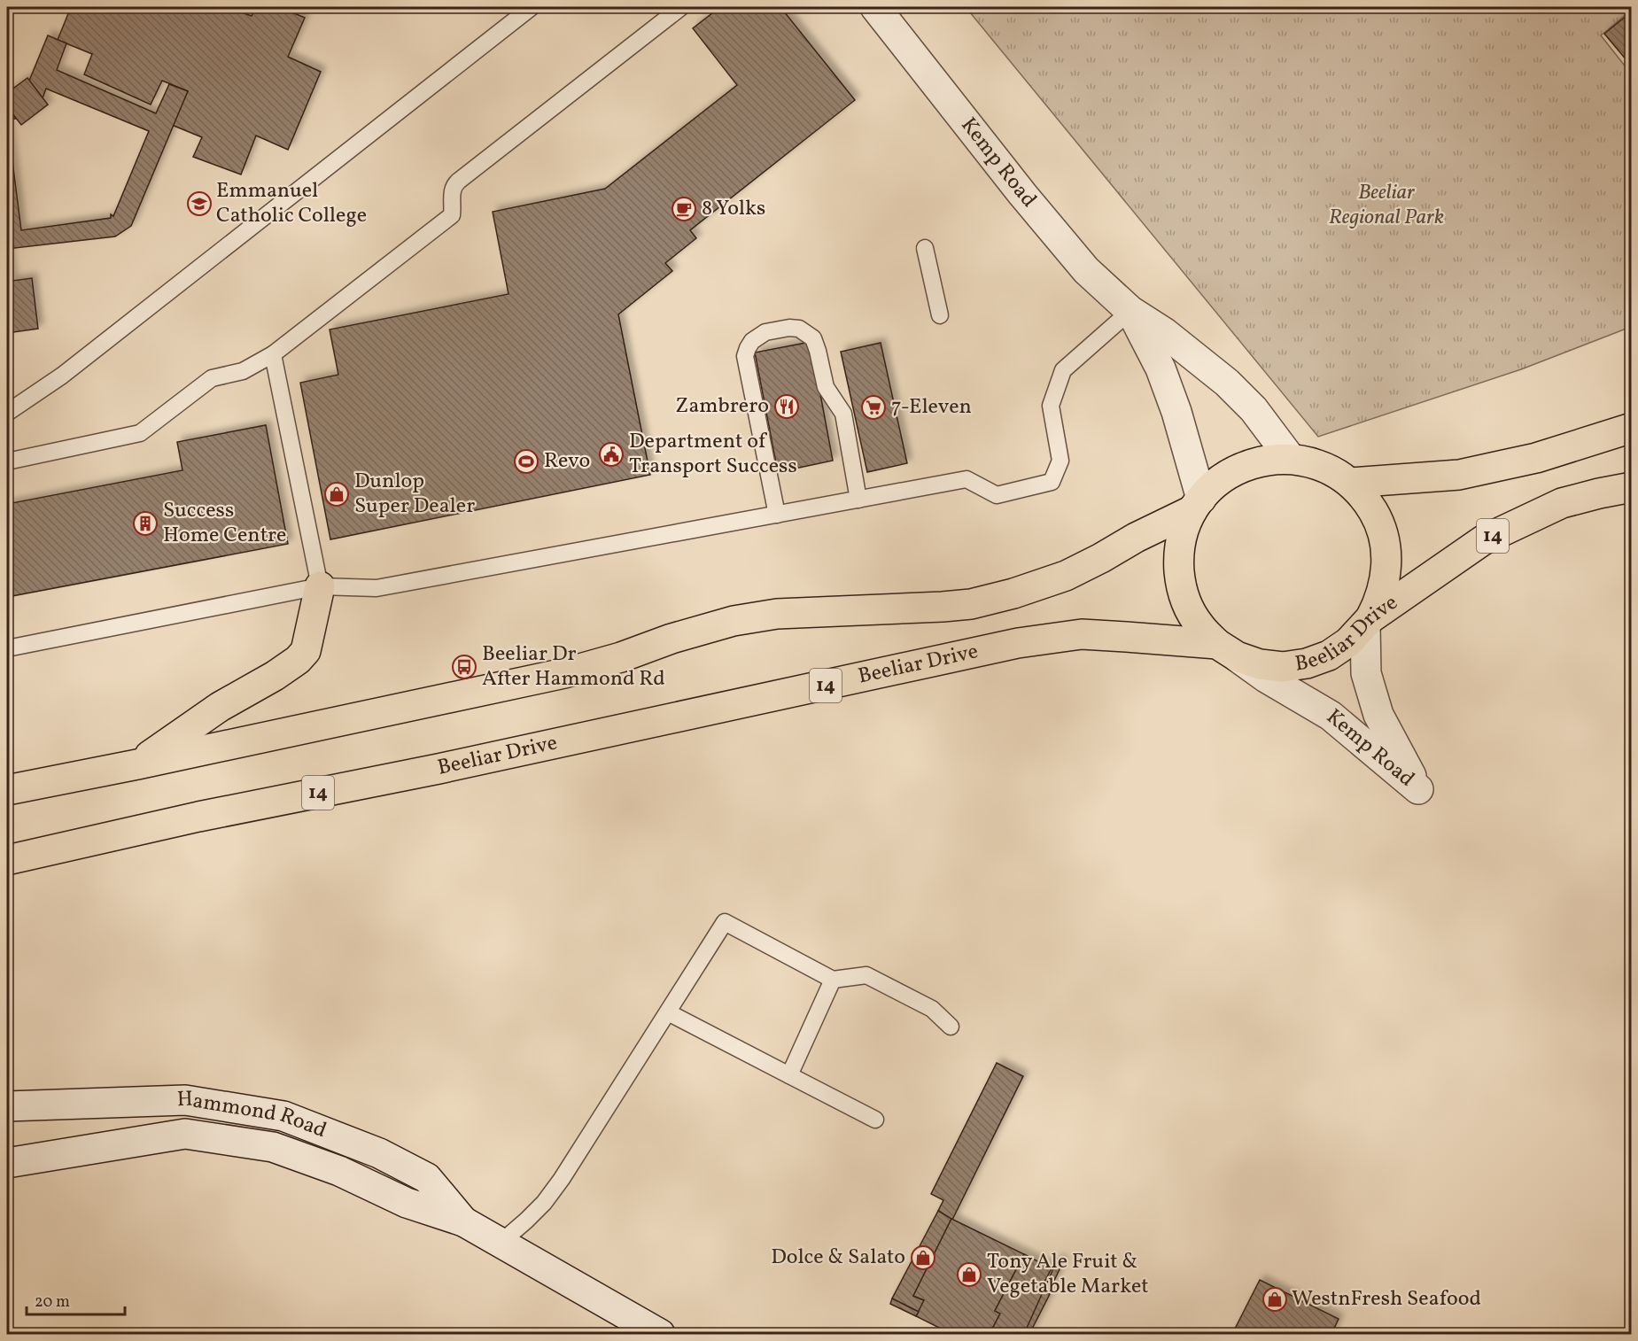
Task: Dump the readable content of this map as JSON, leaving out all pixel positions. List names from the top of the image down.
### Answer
{
  "streets": {
    "highway": ["14", "Beeliar Drive"],
    "street": ["Kemp Road", "Hammond Road"]
  },
  "crossings": [
    ["Kemp Road", "14"],
    ["Kemp Road", "Beeliar Drive"],
    ["14", "Beeliar Drive"]
  ],
  "parks": ["Beeliar Regional Park"],
  "places": {
    "school or university": ["Emmanuel Catholic College"],
    "cafe": ["8 Yolks"],
    "restaurant": ["Zambrero"],
    "supermarket": ["7-Eleven"],
    "public building": ["Department of Transport Success"],
    "sports": ["Revo"],
    "shop": [
      "Dunlop Super Dealer",
      "Dolce & Salato",
      "Tony Ale Fruit & Vegetable Market",
      "WestnFresh Seafood"
    ],
    "building": ["Success Home Centre"],
    "bus stop": ["Beeliar Dr After Hammond Rd"]
  },
  "scale_bar": "20 m"
}
